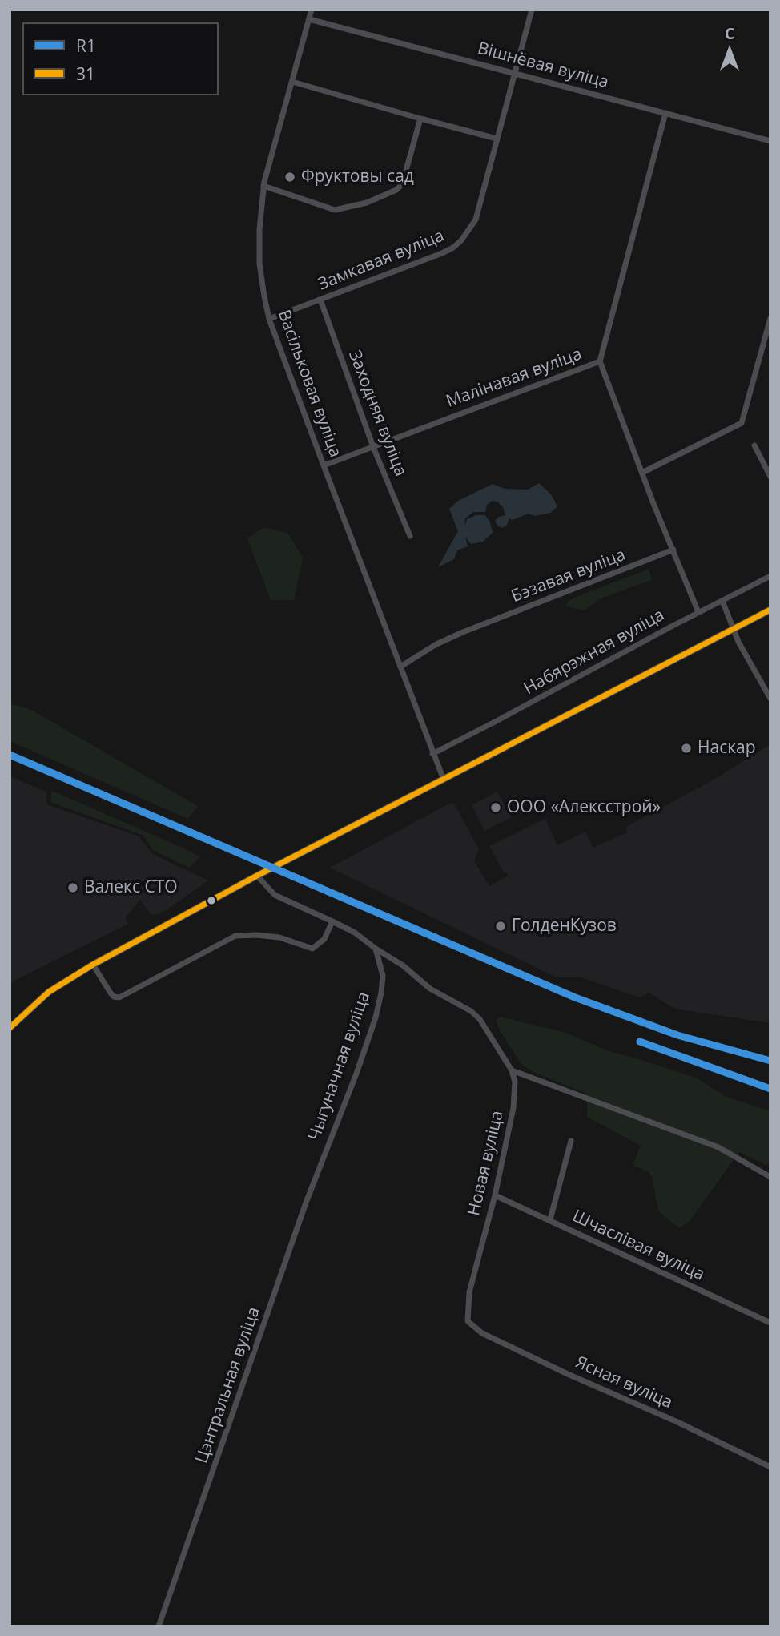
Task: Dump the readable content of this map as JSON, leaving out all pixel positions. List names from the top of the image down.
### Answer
{
  "streets": {
    "street": [
      "Вішнёвая вуліца",
      "Замкавая вуліца",
      "Малінавая вуліца",
      "Васільковая вуліца",
      "Заходняя вуліца",
      "Бэзавая вуліца",
      "Набярэжная вуліца",
      "Чыгуначная вуліца",
      "Новая вуліца",
      "Шчаслівая вуліца",
      "Ясная вуліца",
      "Цэнтральная вуліца"
    ]
  },
  "crossings": [
    ["Вішнёвая вуліца", "Замкавая вуліца"],
    ["Вішнёвая вуліца", "Малінавая вуліца"],
    ["Вішнёвая вуліца", "Васільковая вуліца"],
    ["Замкавая вуліца", "Васільковая вуліца"],
    ["Замкавая вуліца", "Заходняя вуліца"],
    ["Малінавая вуліца", "Васільковая вуліца"],
    ["Малінавая вуліца", "Заходняя вуліца"],
    ["Васільковая вуліца", "Бэзавая вуліца"],
    ["Васільковая вуліца", "Набярэжная вуліца"],
    ["Чыгуначная вуліца", "Новая вуліца"],
    ["Чыгуначная вуліца", "Цэнтральная вуліца"],
    ["Новая вуліца", "Шчаслівая вуліца"],
    ["Новая вуліца", "Ясная вуліца"]
  ],
  "places": [
    "Фруктовы сад",
    "Наскар",
    "ООО «Алексстрой»",
    "Валекс СТО",
    "ГолденКузов"
  ],
  "lines": ["transit line 31", "transit line R1"],
  "legend": ["R1", "31"],
  "north": "top"
}
